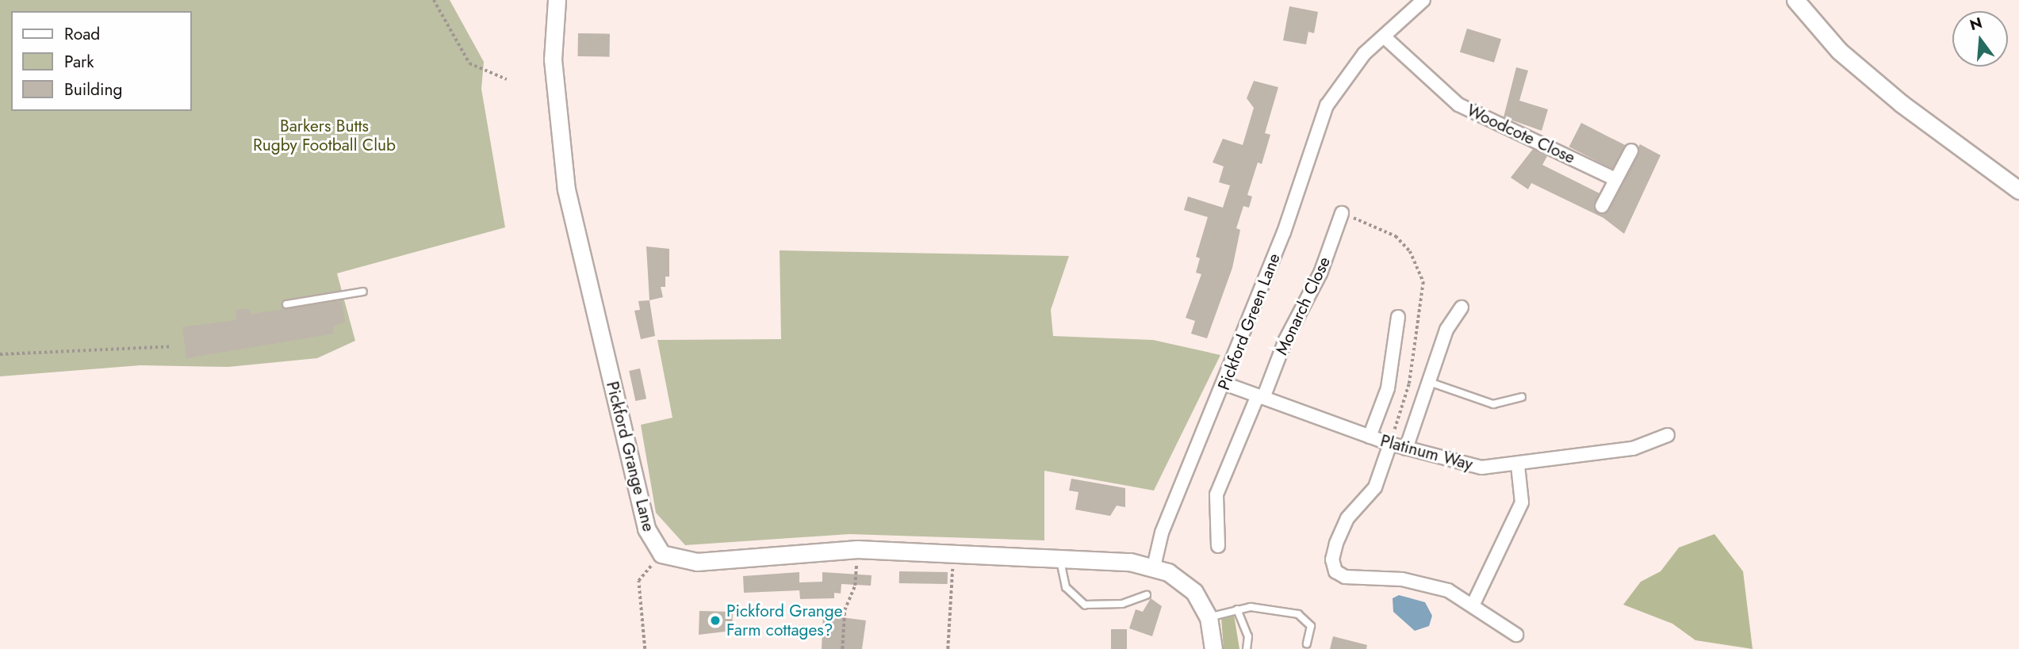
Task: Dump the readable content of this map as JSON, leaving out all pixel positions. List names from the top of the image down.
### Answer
{
  "streets": {
    "street": [
      "Woodcote Close",
      "Monarch Close",
      "Pickford Green Lane",
      "Platinum Way",
      "Pickford Grange Lane"
    ]
  },
  "crossings": [
    ["Woodcote Close", "Pickford Green Lane"],
    ["Monarch Close", "Platinum Way"],
    ["Pickford Green Lane", "Platinum Way"]
  ],
  "parks": ["Barkers Butts Rugby Football Club"],
  "places": ["Pickford Grange Farm cottages?"],
  "legend": ["Road", "Park", "Building"],
  "north": "top"
}
